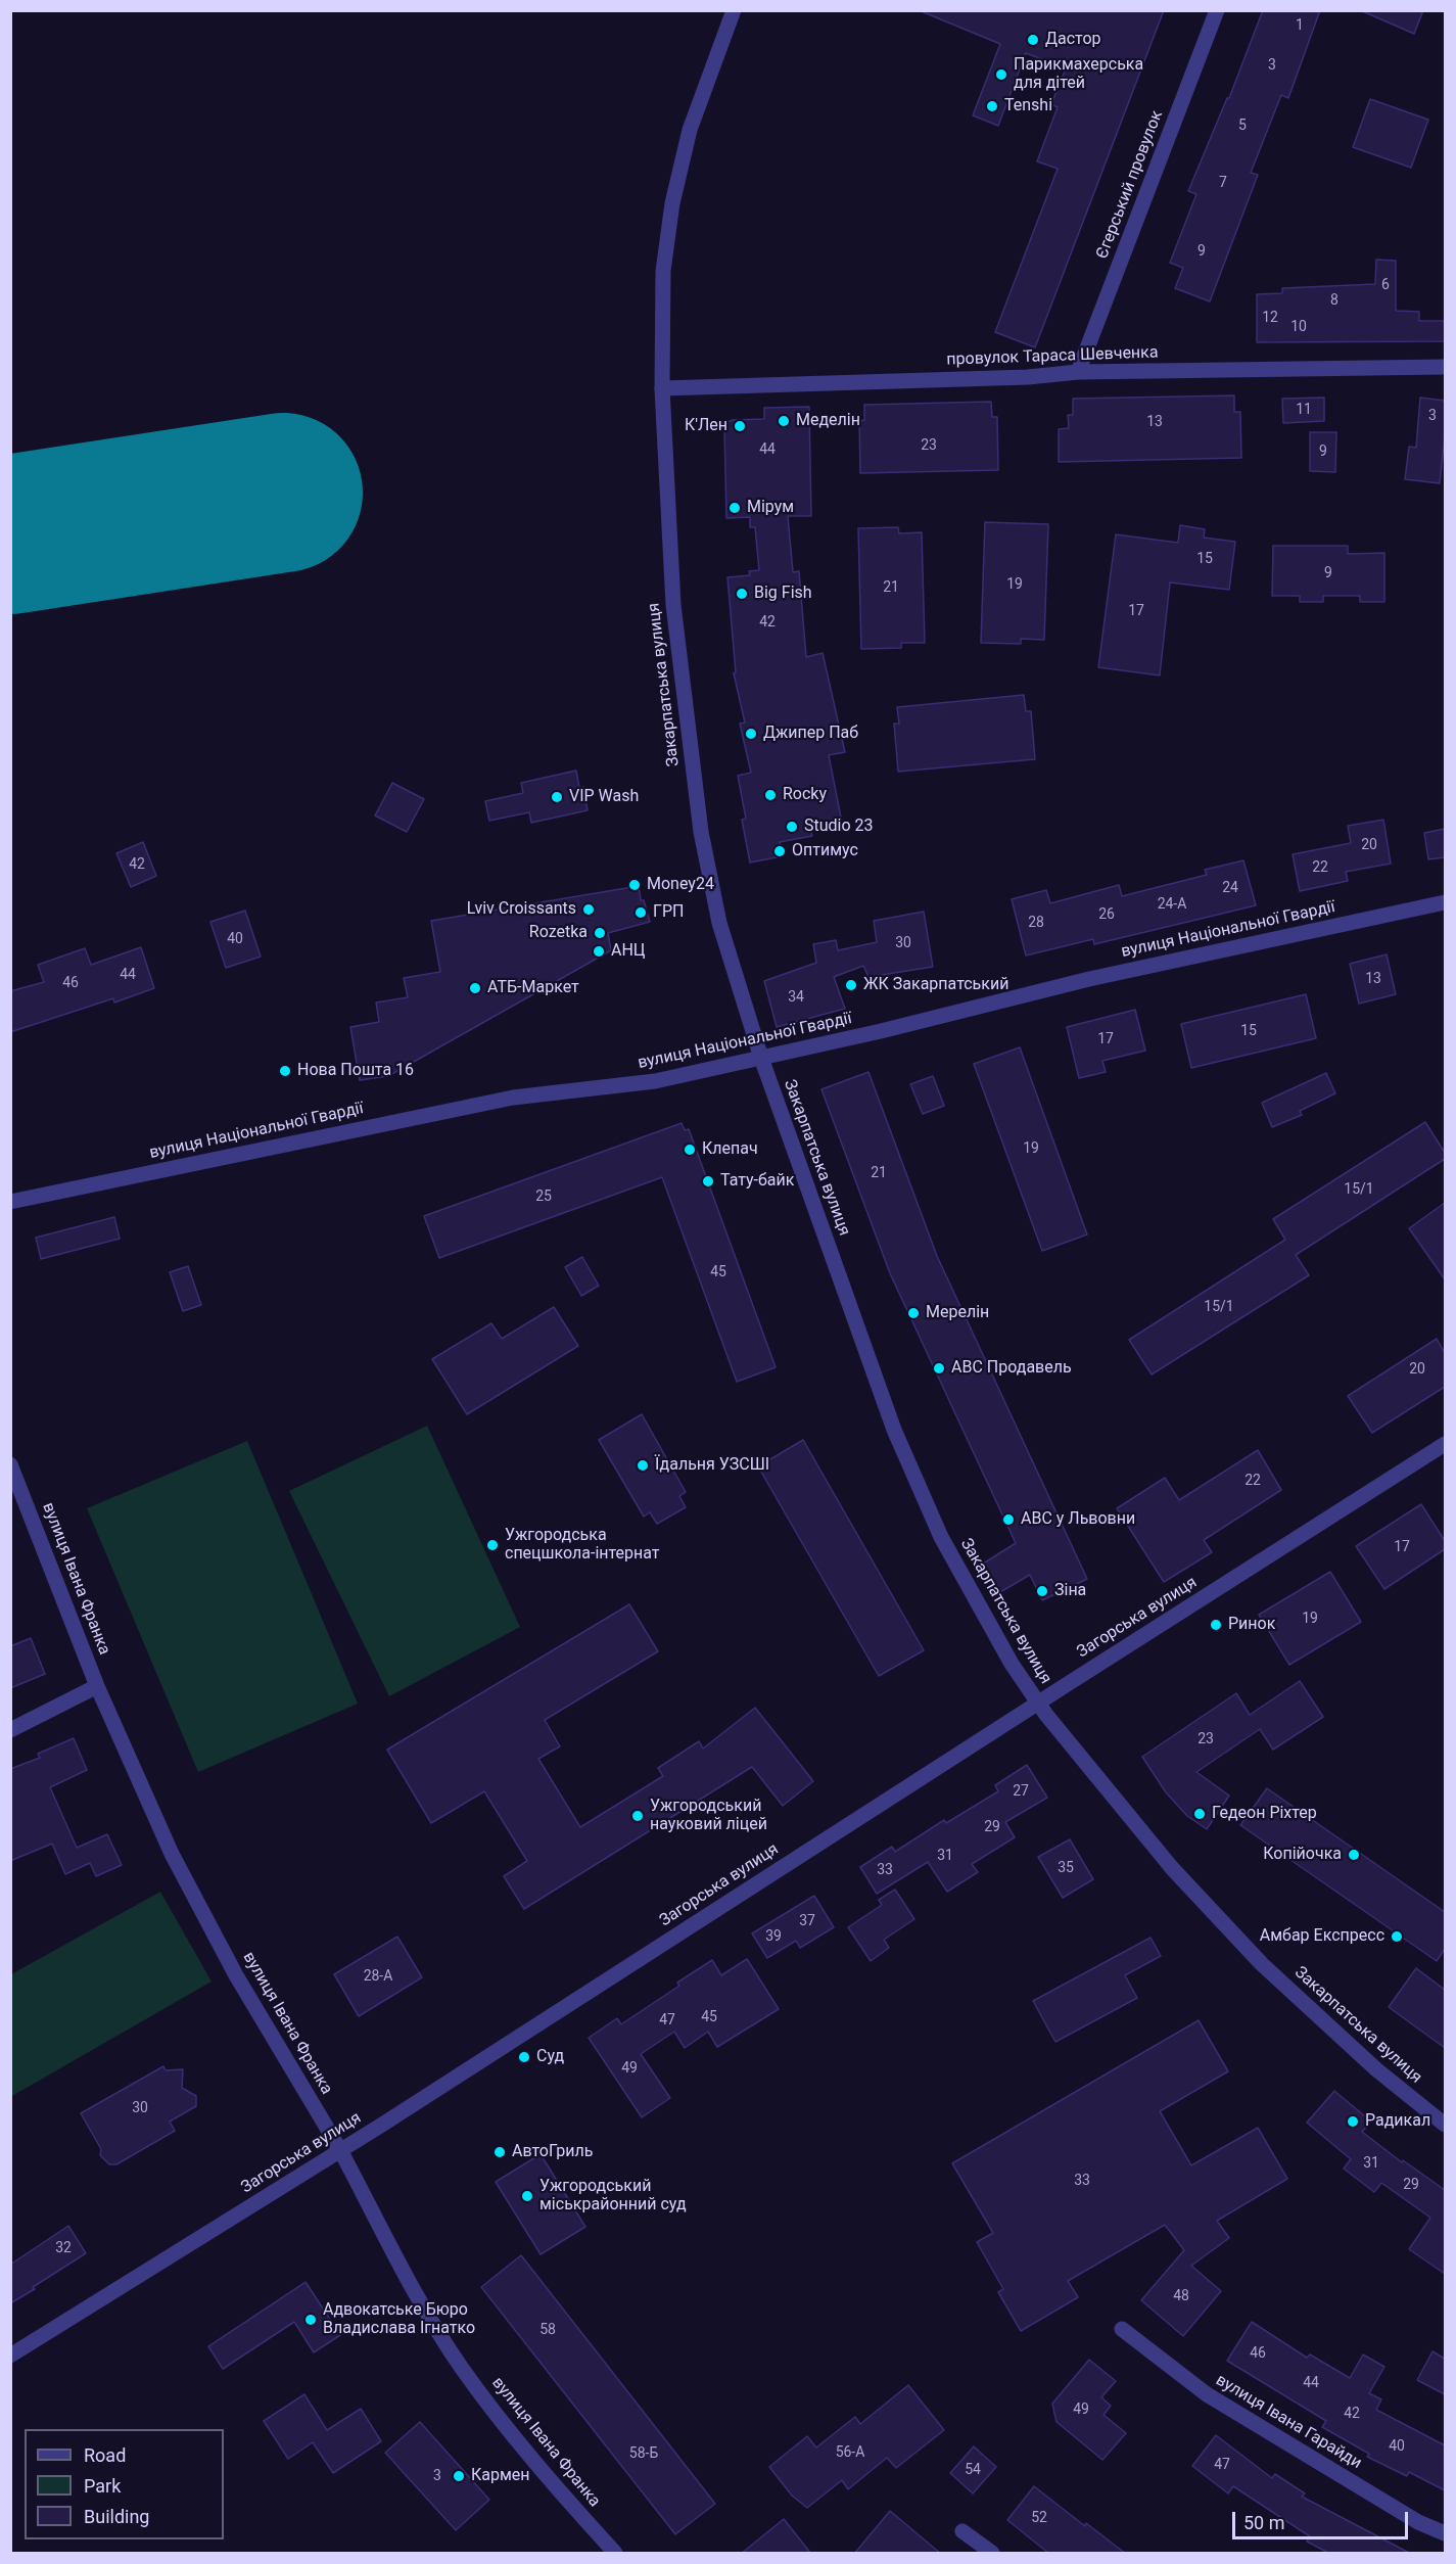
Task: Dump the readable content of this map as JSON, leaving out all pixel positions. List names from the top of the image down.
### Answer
{
  "streets": {
    "street": [
      "Єгерський провулок",
      "провулок Тараса Шевченка",
      "Закарпатська вулиця",
      "вулиця Національної Гвардії",
      "вулиця Івана Франка",
      "Загорська вулиця",
      "вулиця Івана Гарайди"
    ]
  },
  "crossings": [
    ["Єгерський провулок", "провулок Тараса Шевченка"],
    ["провулок Тараса Шевченка", "Закарпатська вулиця"],
    ["Закарпатська вулиця", "вулиця Національної Гвардії"],
    ["Закарпатська вулиця", "Загорська вулиця"],
    ["вулиця Івана Франка", "Загорська вулиця"]
  ],
  "places": [
    "Дастор",
    "Парикмахерська для дітей",
    "Tenshi",
    "Меделін",
    "К'Лен",
    "Мірум",
    "Big Fish",
    "Джипер Паб",
    "Rocky",
    "VIP Wash",
    "Studio 23",
    "Оптимус",
    "Money24",
    "Lviv Croissants",
    "ГРП",
    "Rozetka",
    "АНЦ",
    "ЖК Закарпатський",
    "АТБ-Маркет",
    "Нова Пошта 16",
    "Клепач",
    "Тату-байк",
    "Мерелін",
    "ABC Продавель",
    "Їдальня УЗСШІ",
    "ABC у Львовни",
    "Ужгородська спецшкола-інтернат",
    "Зіна",
    "Ринок",
    "Гедеон Ріхтер",
    "Ужгородський науковий ліцей",
    "Копійочка",
    "Амбар Експресс",
    "Суд",
    "Радикал",
    "АвтоГриль",
    "Ужгородський міськрайонний суд",
    "Адвокатське Бюро Владислава Ігнатко",
    "Кармен"
  ],
  "house_numbers": [
    "1",
    "3",
    "5",
    "7",
    "9",
    "6",
    "8",
    "12",
    "10",
    "11",
    "3",
    "13",
    "23",
    "44",
    "9",
    "15",
    "9",
    "19",
    "21",
    "17",
    "42",
    "20",
    "42",
    "22",
    "24",
    "24-А",
    "26",
    "28",
    "40",
    "30",
    "44",
    "13",
    "46",
    "34",
    "15",
    "17",
    "19",
    "21",
    "15/1",
    "25",
    "45",
    "15/1",
    "20",
    "22",
    "17",
    "19",
    "23",
    "27",
    "29",
    "31",
    "35",
    "33",
    "37",
    "39",
    "28-А",
    "45",
    "47",
    "49",
    "30",
    "31",
    "33",
    "29",
    "32",
    "48",
    "58",
    "46",
    "44",
    "49",
    "42",
    "40",
    "56-А",
    "58-Б",
    "47",
    "54",
    "3",
    "52"
  ],
  "legend": ["Road", "Park", "Building"],
  "scale_bar": "50 m"
}
